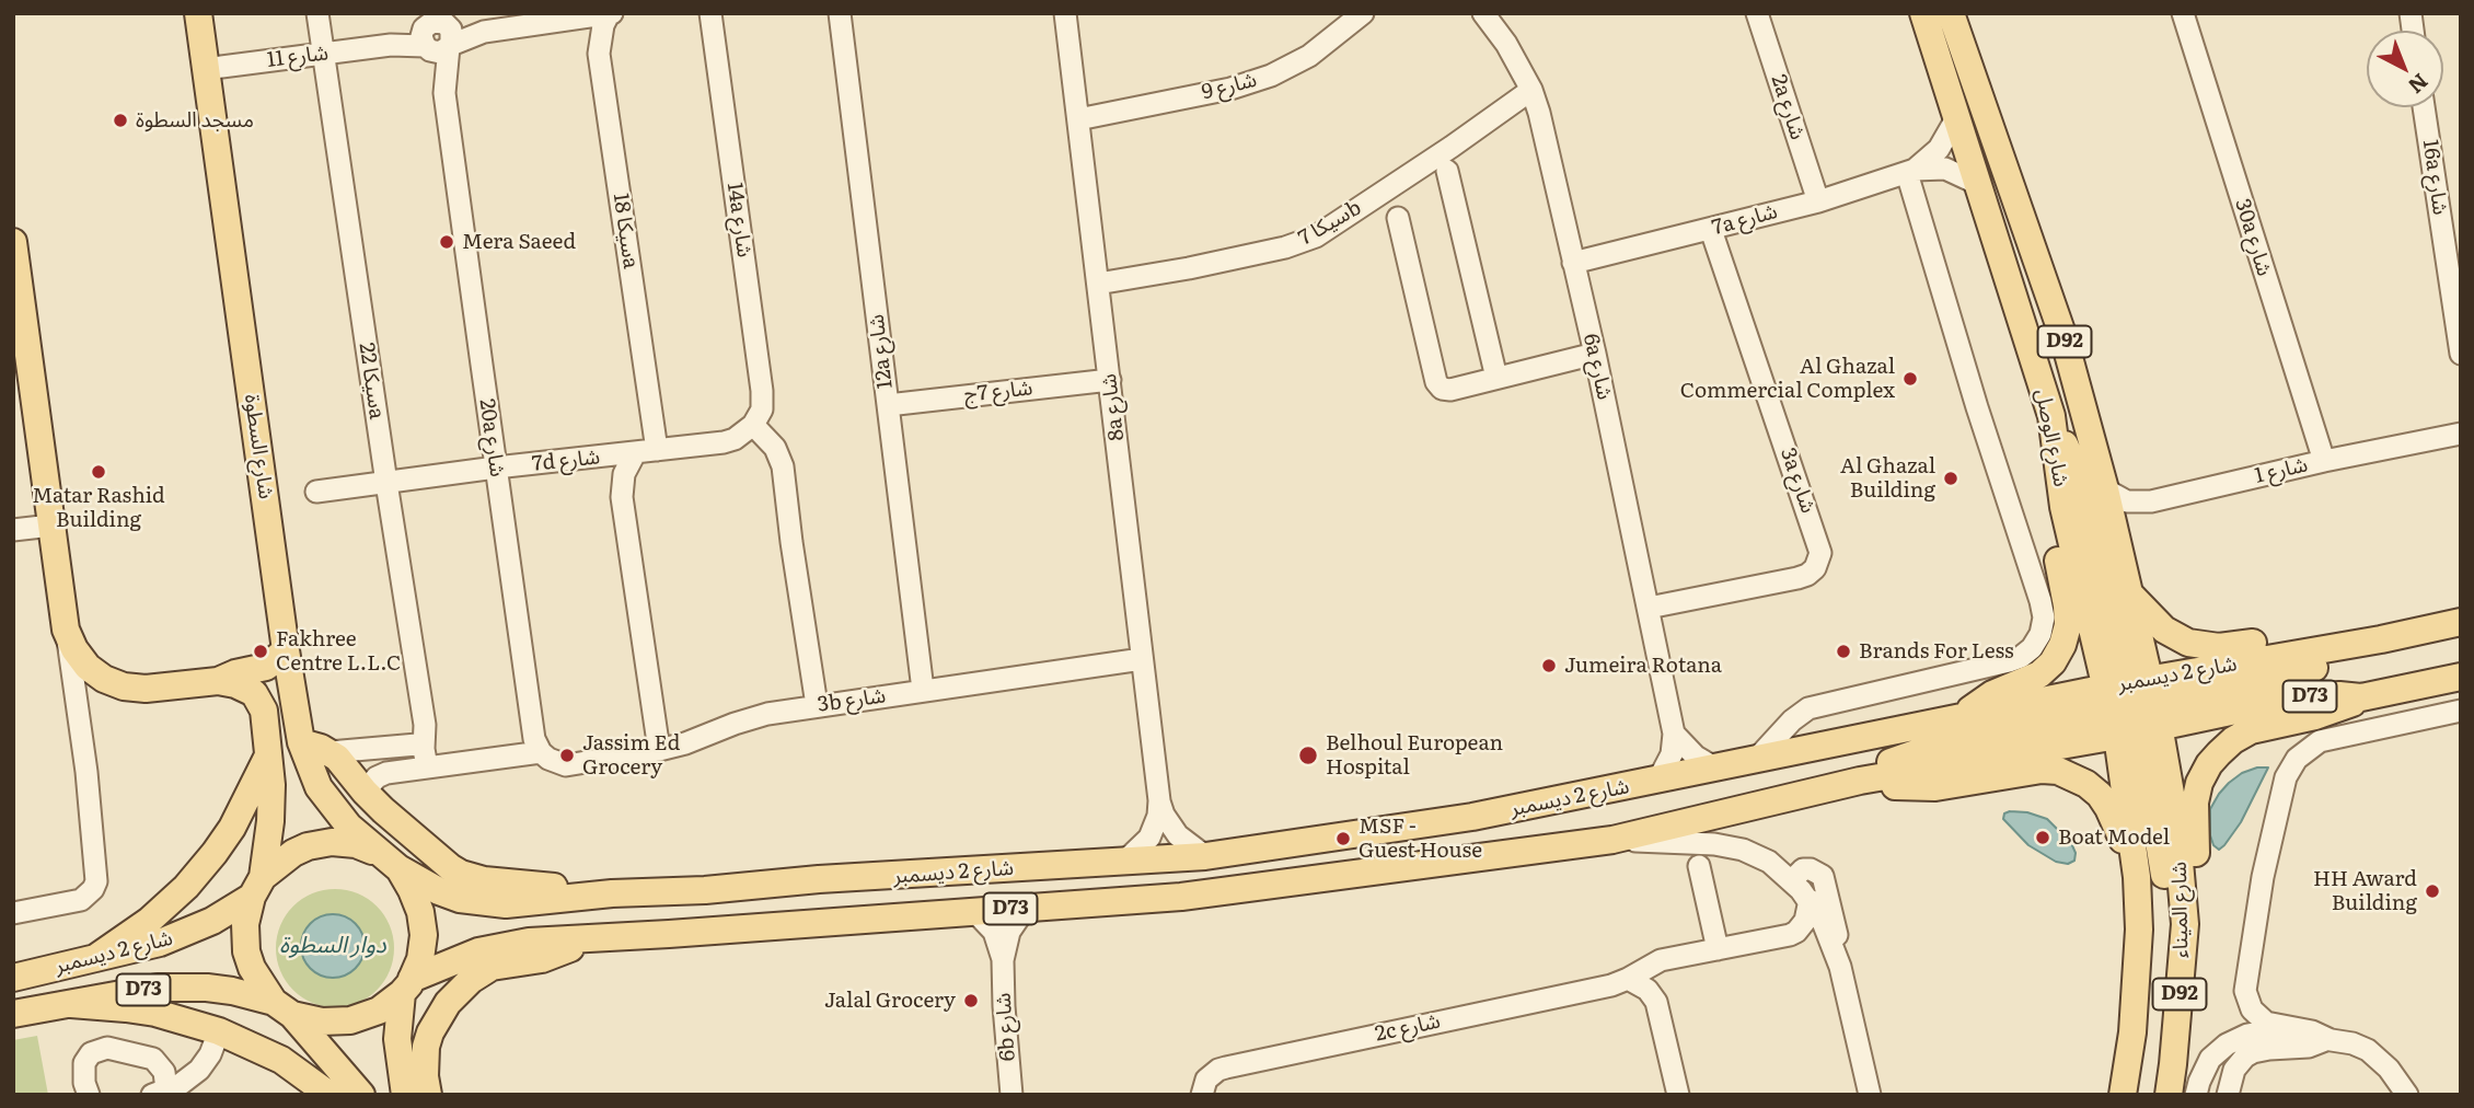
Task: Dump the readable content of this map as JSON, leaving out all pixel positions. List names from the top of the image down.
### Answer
{
  "streets": {
    "main road": [
      "D92",
      "شارع الوصل",
      "شارع السطوة",
      "شارع 2 ديسمبر",
      "D73",
      "شارع الميناء"
    ],
    "street": [
      "شارع 11",
      "شارع 9",
      "2a شارع",
      "16a شارع",
      "14a شارع",
      "7a شارع",
      "سيكا 7b",
      "سيكا 18a",
      "30a شارع",
      "12a شارع",
      "6a شارع",
      "سيكا 22a",
      "شارع 7ج",
      "8a شارع",
      "20a شارع",
      "7d شارع",
      "شارع 1",
      "3a شارع",
      "3b شارع",
      "6b شارع",
      "2c شارع"
    ]
  },
  "crossings": [
    ["شارع 11", "سيكا 18a"],
    ["شارع 11", "سيكا 22a"],
    ["شارع 11", "20a شارع"],
    ["شارع 11", "شارع السطوة"],
    ["شارع 9", "8a شارع"],
    ["2a شارع", "7a شارع"],
    ["14a شارع", "7d شارع"],
    ["7a شارع", "6a شارع"],
    ["7a شارع", "شارع الوصل"],
    ["7a شارع", "3a شارع"],
    ["سيكا 7b", "6a شارع"],
    ["سيكا 7b", "8a شارع"],
    ["سيكا 18a", "7d شارع"],
    ["30a شارع", "شارع 1"],
    ["12a شارع", "شارع 7ج"],
    ["12a شارع", "3b شارع"],
    ["6a شارع", "3a شارع"],
    ["6a شارع", "شارع 2 ديسمبر"],
    ["سيكا 22a", "7d شارع"],
    ["شارع 7ج", "8a شارع"],
    ["8a شارع", "شارع 2 ديسمبر"],
    ["8a شارع", "3b شارع"],
    ["20a شارع", "7d شارع"],
    ["20a شارع", "3b شارع"],
    ["شارع الوصل", "شارع 1"],
    ["شارع الوصل", "شارع 2 ديسمبر"],
    ["شارع الوصل", "شارع الميناء"],
    ["شارع السطوة", "شارع 2 ديسمبر"],
    ["شارع 2 ديسمبر", "شارع الميناء"],
    ["شارع 2 ديسمبر", "6b شارع"]
  ],
  "water": ["دوار السطوة"],
  "places": [
    "مسجد السطوة",
    "Mera Saeed",
    "Al Ghazal Commercial Complex",
    "Matar Rashid Building",
    "Al Ghazal Building",
    "Fakhree Centre L.L.C",
    "Brands For Less",
    "Jumeira Rotana",
    "Jassim Ed Grocery",
    "Belhoul European Hospital",
    "Boat Model",
    "MSF - Guest House",
    "HH Award Building",
    "Jalal Grocery"
  ],
  "north": "bottom right"
}
